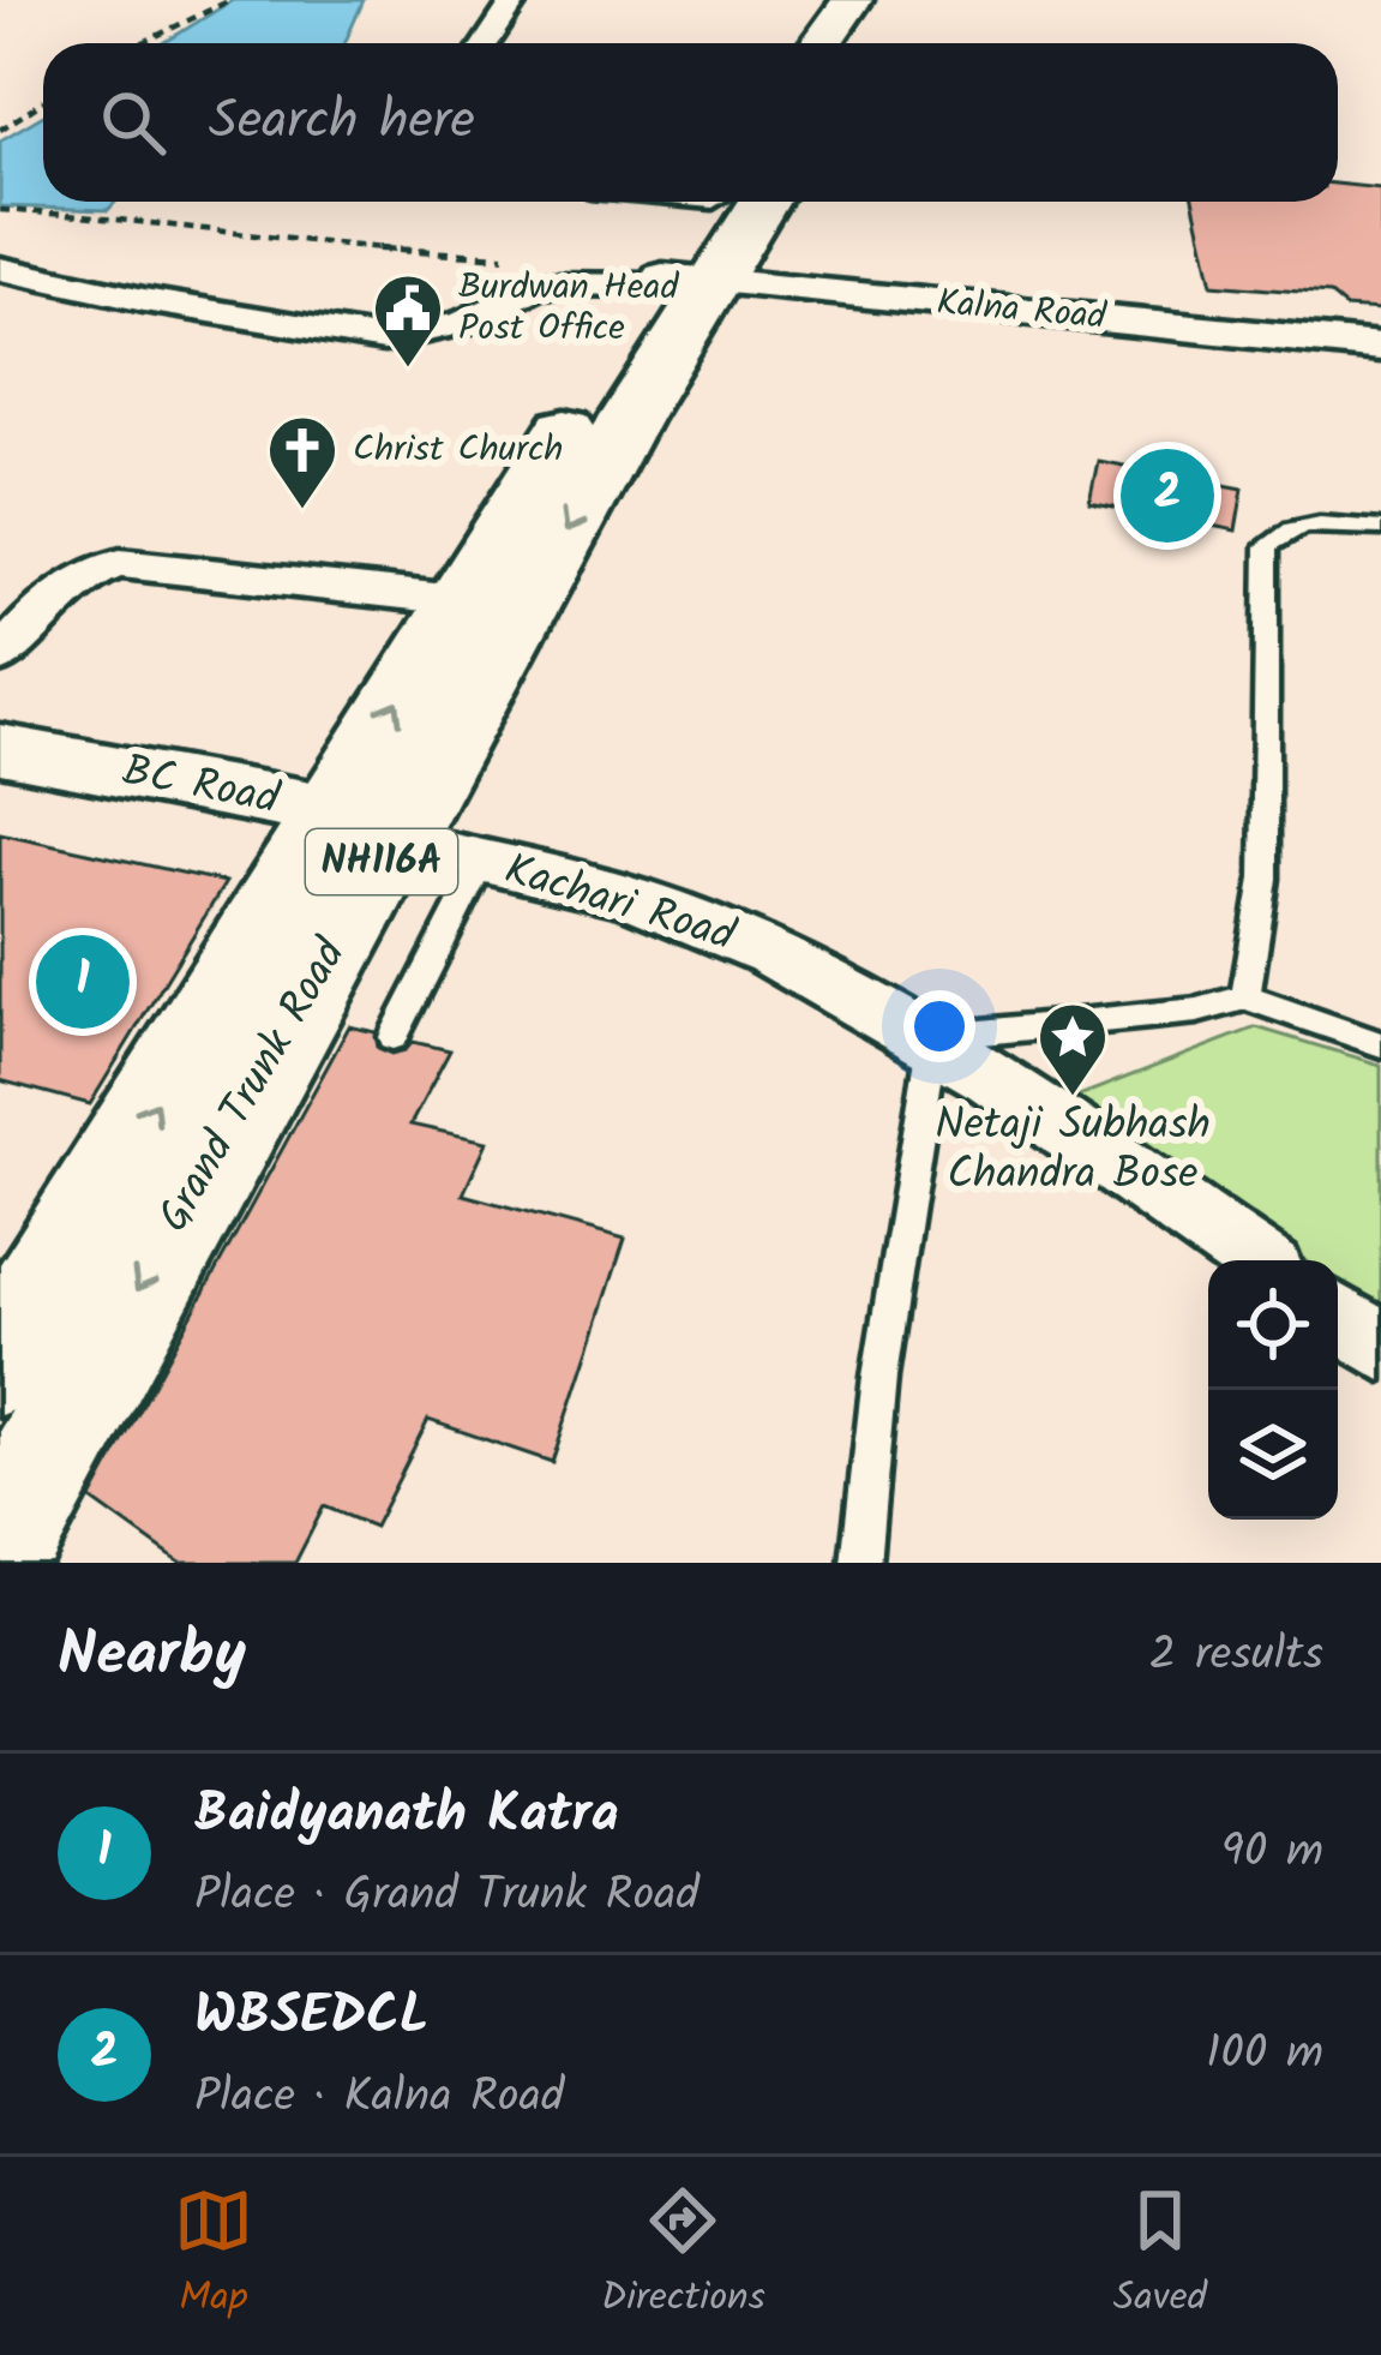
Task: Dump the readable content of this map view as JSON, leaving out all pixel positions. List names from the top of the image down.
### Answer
{
  "streets": {
    "highway": ["NH116A", "Grand Trunk Road"],
    "main road": ["BC Road"],
    "street": ["Kalna Road", "Kachari Road"]
  },
  "crossings": [
    ["Kalna Road", "Grand Trunk Road"],
    ["BC Road", "Kachari Road"],
    ["BC Road", "Grand Trunk Road"],
    ["Kachari Road", "Grand Trunk Road"]
  ],
  "places": {
    "public building": ["Burdwan Head Post Office"],
    "church": ["Christ Church"],
    "place": ["Netaji Subhash Chandra Bose"]
  },
  "page": {
    "search": "Search here",
    "pins": ["2", "1"],
    "heading": ["Nearby", "2 results"],
    "list": [
      {
        "mark": "1",
        "name": "Baidyanath Katra",
        "note": "Place · Grand Trunk Road",
        "value": "90 m"
      },
      {
        "mark": "2",
        "name": "WBSEDCL",
        "note": "Place · Kalna Road",
        "value": "100 m"
      }
    ],
    "nav": ["Map", "Directions", "Saved"]
  }
}
